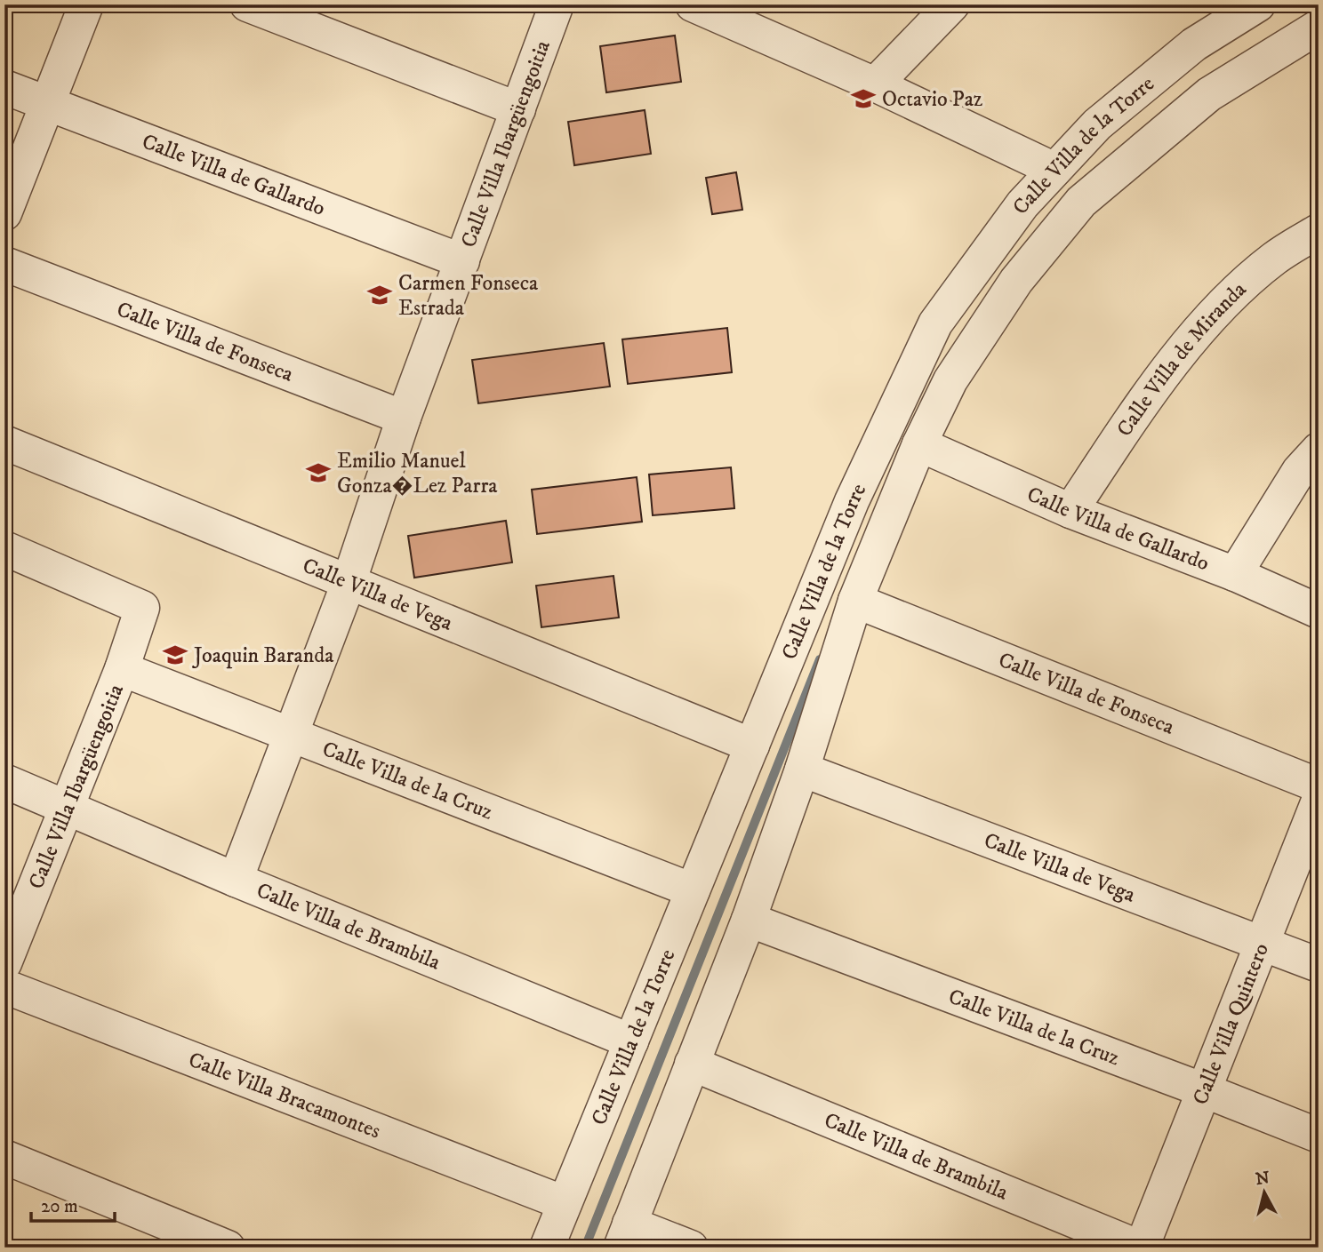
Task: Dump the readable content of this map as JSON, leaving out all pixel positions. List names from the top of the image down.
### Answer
{
  "streets": {
    "street": [
      "Calle Villa Ibargüengoitia",
      "Calle Villa de la Torre",
      "Calle Villa de Gallardo",
      "Calle Villa de Fonseca",
      "Calle Villa de Miranda",
      "Calle Villa de Vega",
      "Calle Villa de la Cruz",
      "Calle Villa de Brambila",
      "Calle Villa Quintero",
      "Calle Villa Bracamontes"
    ]
  },
  "crossings": [
    ["Calle Villa Ibargüengoitia", "Calle Villa de Gallardo"],
    ["Calle Villa Ibargüengoitia", "Calle Villa de Fonseca"],
    ["Calle Villa Ibargüengoitia", "Calle Villa de Vega"],
    ["Calle Villa Ibargüengoitia", "Calle Villa de la Cruz"],
    ["Calle Villa Ibargüengoitia", "Calle Villa de Brambila"],
    ["Calle Villa de la Torre", "Calle Villa de Gallardo"],
    ["Calle Villa de la Torre", "Calle Villa de Fonseca"],
    ["Calle Villa de la Torre", "Calle Villa de Vega"],
    ["Calle Villa de la Torre", "Calle Villa de la Cruz"],
    ["Calle Villa de la Torre", "Calle Villa de Brambila"],
    ["Calle Villa de la Torre", "Calle Villa Bracamontes"],
    ["Calle Villa de Gallardo", "Calle Villa de Miranda"],
    ["Calle Villa de Vega", "Calle Villa Quintero"],
    ["Calle Villa de la Cruz", "Calle Villa Quintero"],
    ["Calle Villa de Brambila", "Calle Villa Quintero"]
  ],
  "places": {
    "school or university": [
      "Octavio Paz",
      "Carmen Fonseca Estrada",
      "Emilio Manuel Gonza�Lez Parra",
      "Joaquin Baranda"
    ]
  },
  "scale_bar": "20 m",
  "north": "top"
}
